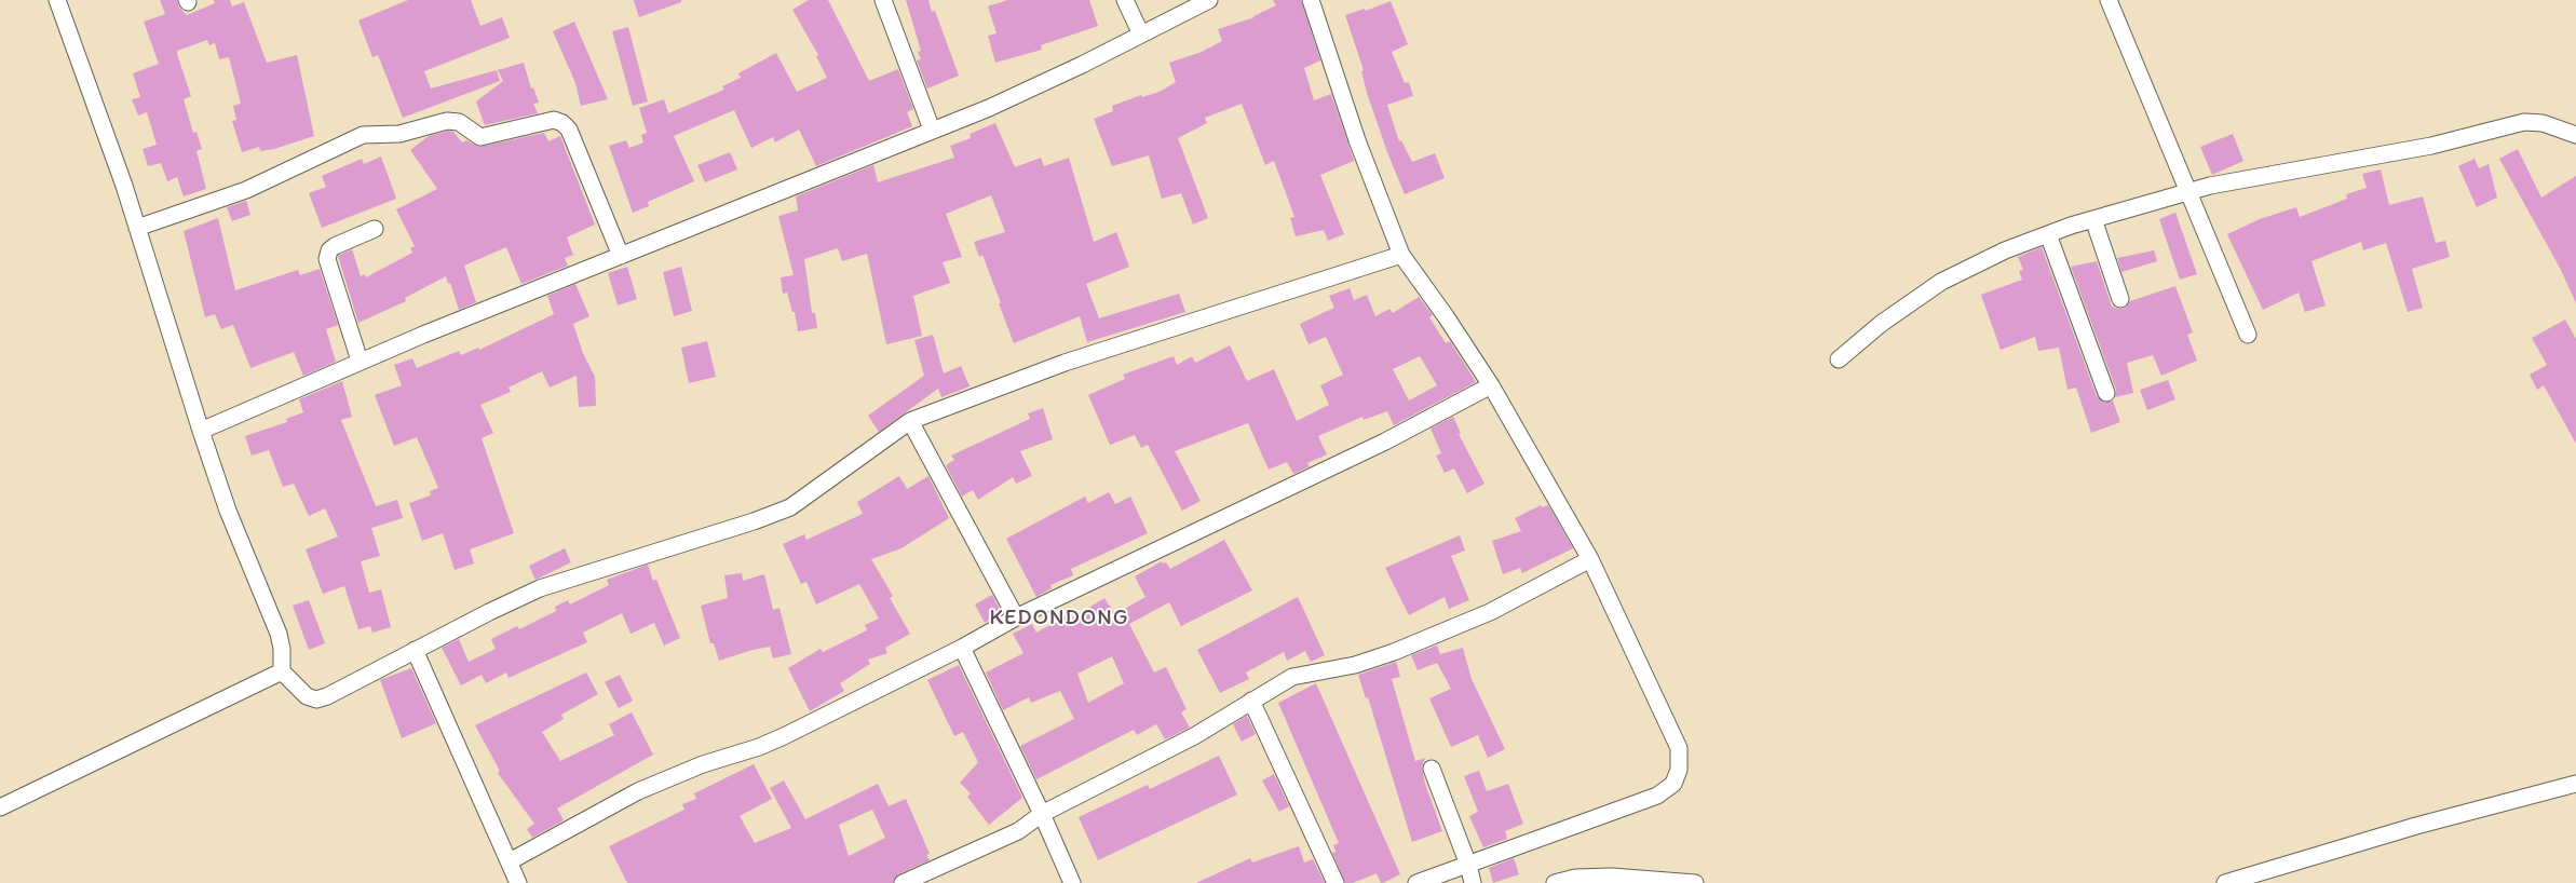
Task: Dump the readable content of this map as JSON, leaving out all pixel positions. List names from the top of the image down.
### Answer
{
  "districts": ["KEDONDONG"]
}
